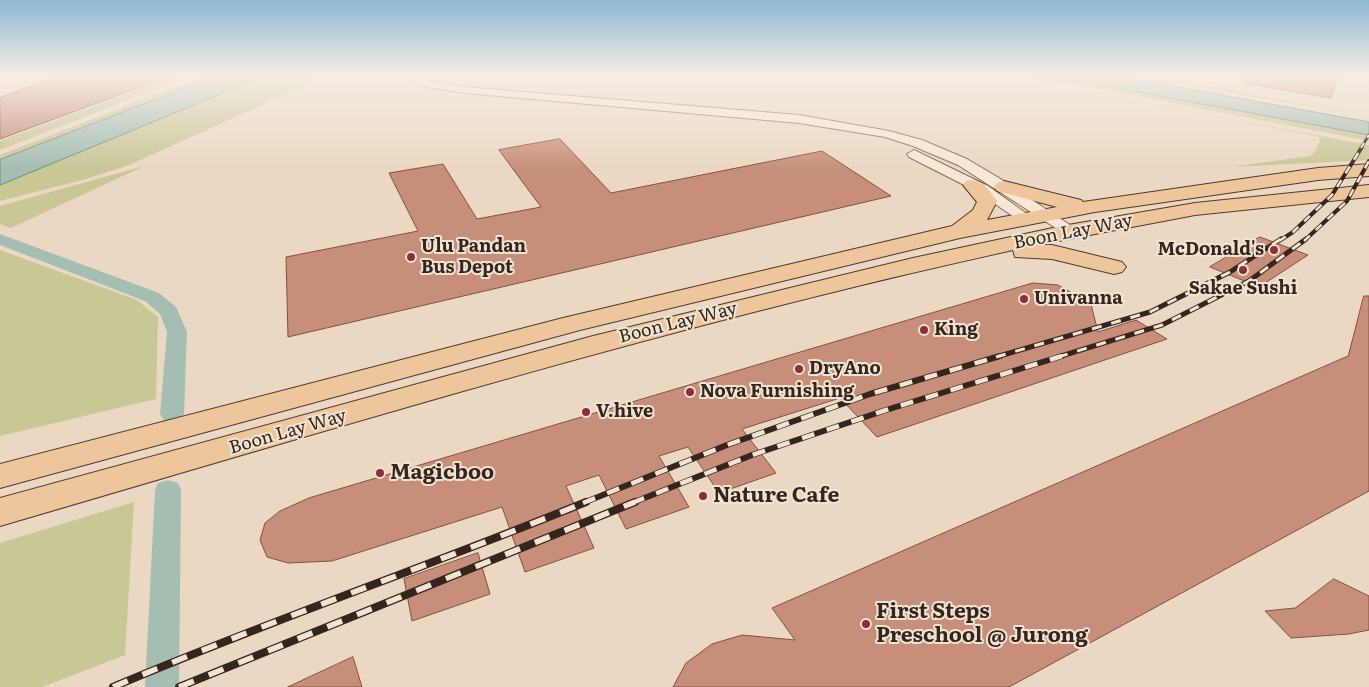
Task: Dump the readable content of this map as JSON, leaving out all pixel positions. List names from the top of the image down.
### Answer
{
  "streets": {
    "main road": ["Boon Lay Way"]
  },
  "places": [
    "McDonald's",
    "Ulu Pandan Bus Depot",
    "Sakae Sushi",
    "Univanna",
    "King",
    "DryAno",
    "Nova Furnishing",
    "V.hive",
    "Magicboo",
    "Nature Cafe",
    "First Steps Preschool @ Jurong"
  ]
}
